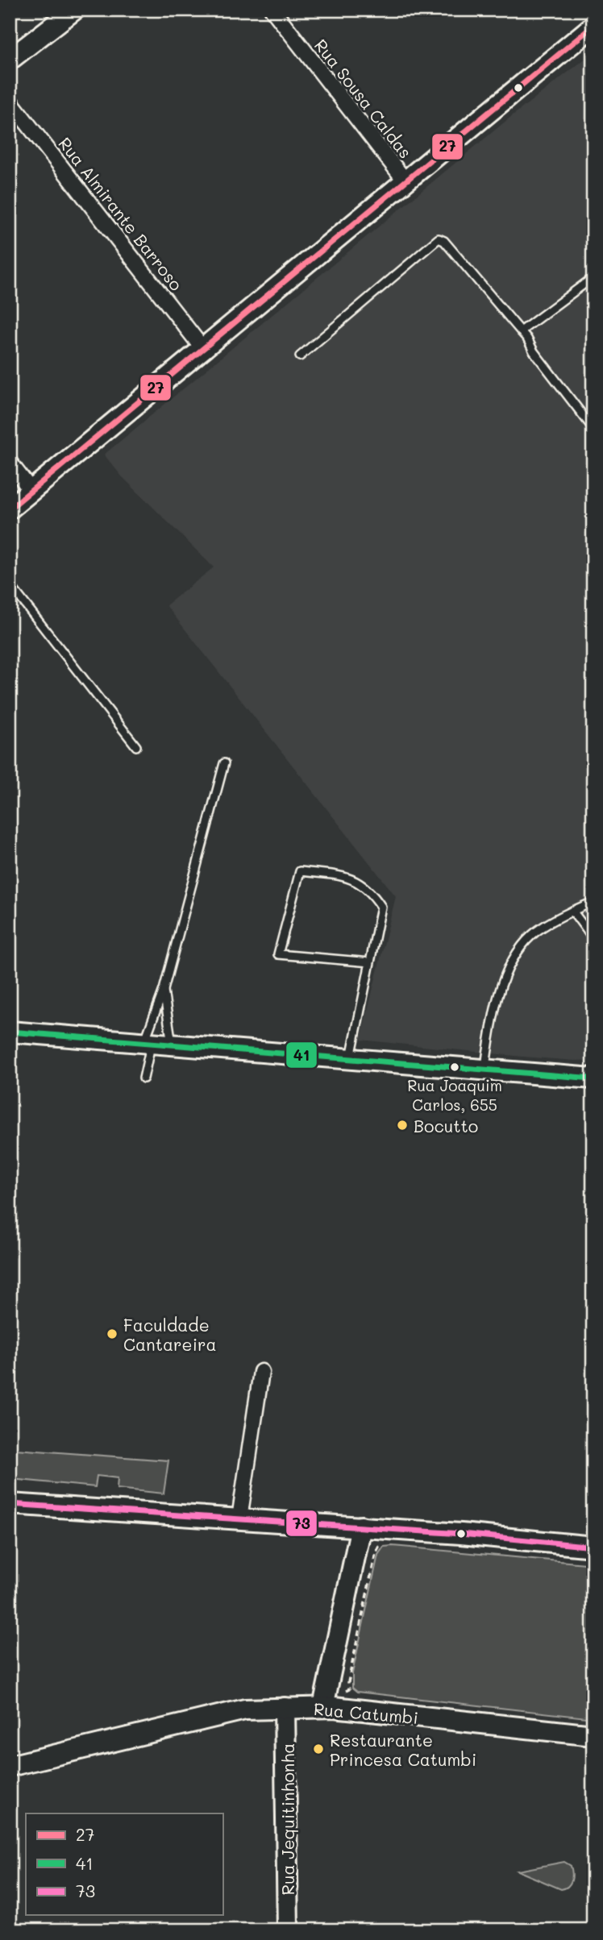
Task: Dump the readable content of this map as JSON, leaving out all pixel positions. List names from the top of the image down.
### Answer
{
  "streets": {
    "main road": ["Rua Catumbi", "Rua Jequitinhonha"],
    "street": ["Rua Sousa Caldas", "Rua Almirante Barroso"]
  },
  "crossings": [
    ["Rua Catumbi", "Rua Jequitinhonha"]
  ],
  "places": [
    "Rua Joaquim Carlos, 655",
    "Bocutto",
    "Faculdade Cantareira",
    "Restaurante Princesa Catumbi"
  ],
  "lines": ["transit line 27", "transit line 41", "transit line 73"],
  "legend": ["27", "41", "73"]
}
